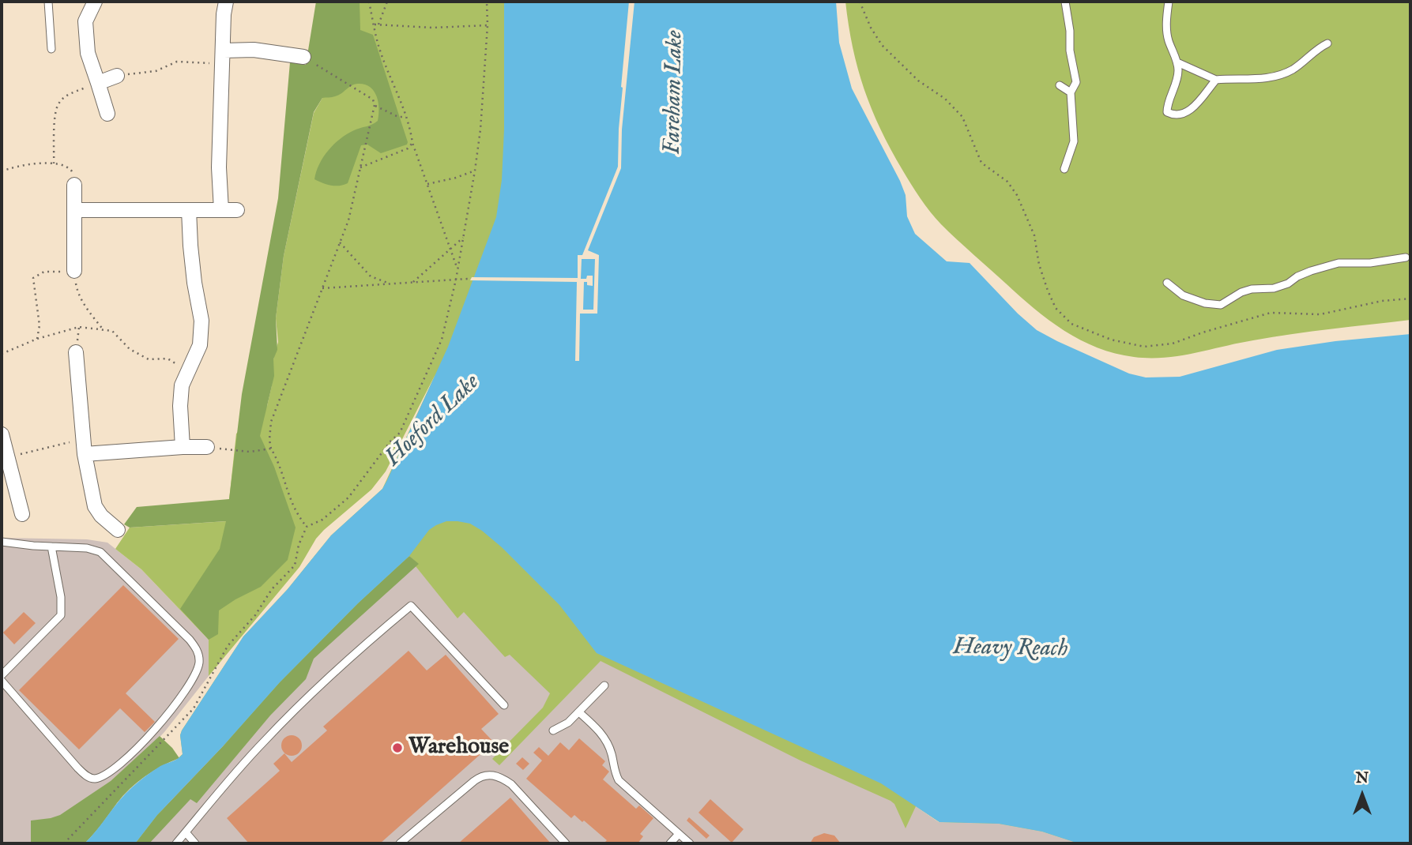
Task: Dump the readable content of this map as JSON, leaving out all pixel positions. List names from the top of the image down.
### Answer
{
  "water": ["Fareham Lake", "Hoeford Lake", "Heavy Reach"],
  "places": ["Warehouse"],
  "north": "top"
}
